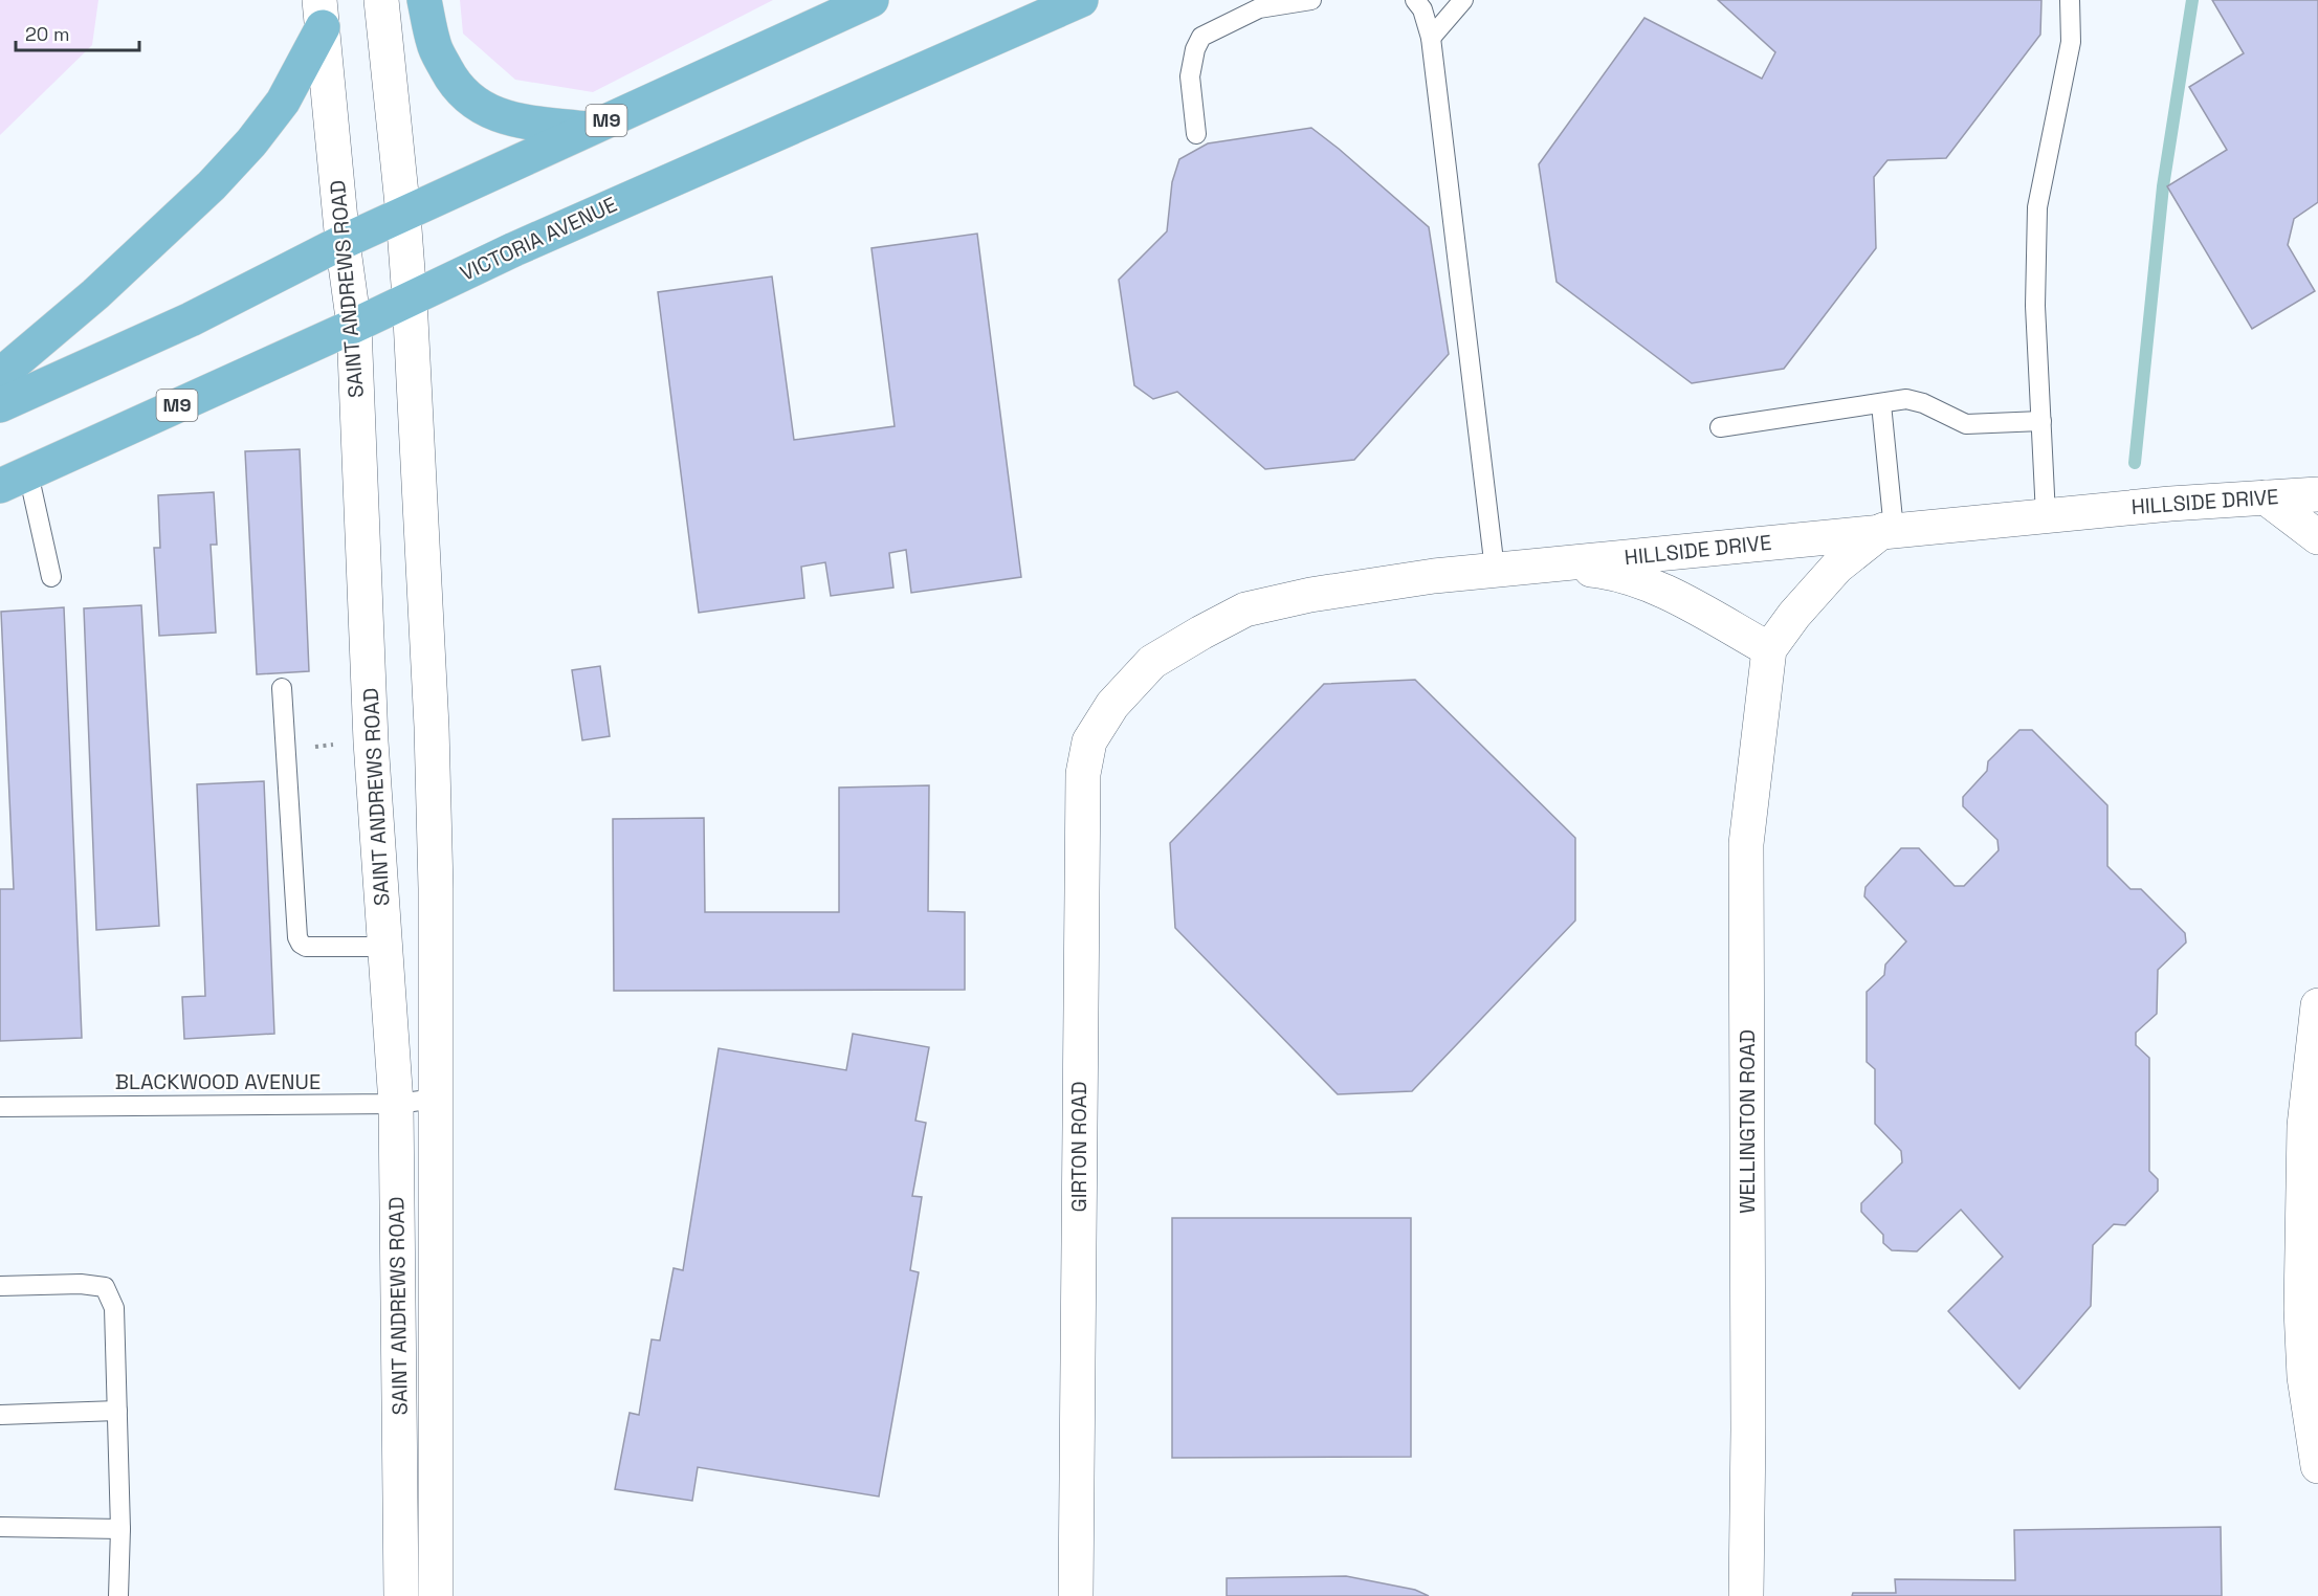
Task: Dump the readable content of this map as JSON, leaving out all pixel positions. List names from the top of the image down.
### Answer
{
  "streets": {
    "main road": [
      "M9",
      "VICTORIA AVENUE",
      "SAINT ANDREWS ROAD",
      "HILLSIDE DRIVE",
      "WELLINGTON ROAD",
      "GIRTON ROAD"
    ],
    "lane": ["BLACKWOOD AVENUE"]
  },
  "crossings": [
    ["M9", "SAINT ANDREWS ROAD"],
    ["VICTORIA AVENUE", "SAINT ANDREWS ROAD"],
    ["SAINT ANDREWS ROAD", "BLACKWOOD AVENUE"],
    ["HILLSIDE DRIVE", "WELLINGTON ROAD"],
    ["HILLSIDE DRIVE", "GIRTON ROAD"]
  ],
  "scale_bar": "20 m"
}
